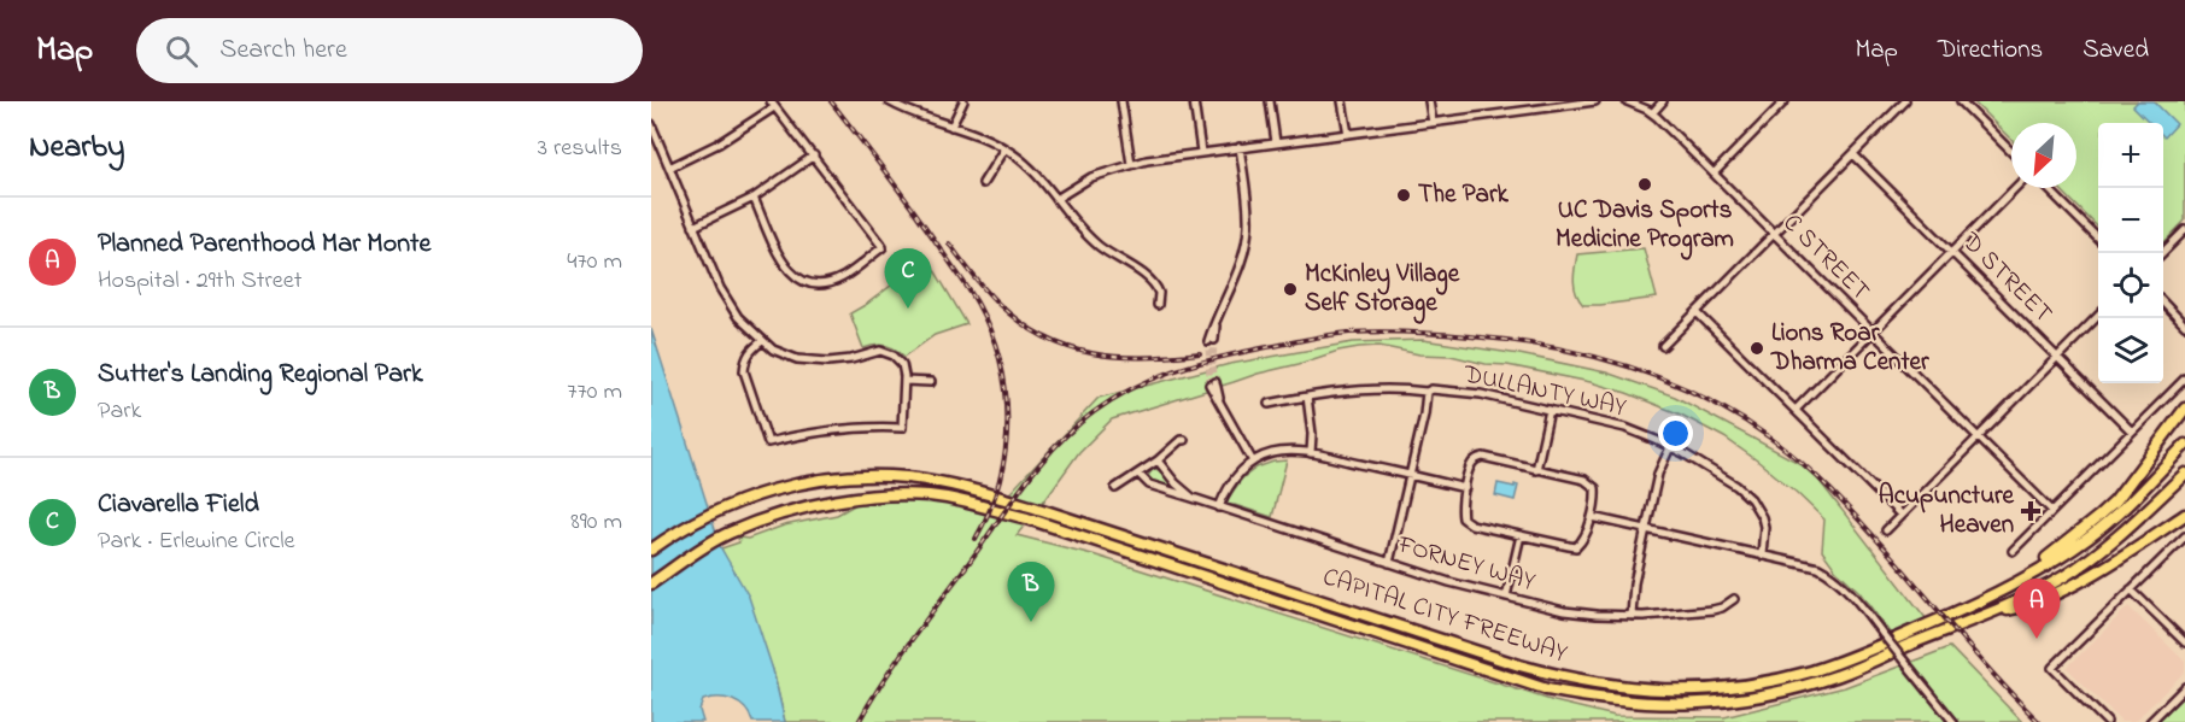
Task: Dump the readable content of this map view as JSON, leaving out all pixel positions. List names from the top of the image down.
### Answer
{
  "streets": {
    "highway": ["CAPITAL CITY FREEWAY"],
    "street": [
      "C STREET",
      "D STREET",
      "DULLANTY WAY",
      "FORNEY WAY"
    ]
  },
  "crossings": [
    ["DULLANTY WAY", "FORNEY WAY"]
  ],
  "places": {
    "other": [
      "UC Davis Sports Medicine Program",
      "The Park",
      "McKinley Village Self Storage",
      "Lions Roar Dharma Center"
    ],
    "health": ["Acupuncture Heaven"]
  },
  "north": "bottom left",
  "page": {
    "header": "Map",
    "search": "Search here",
    "nav": ["Map", "Directions", "Saved"],
    "heading": ["Nearby", "3 results"],
    "map_buttons": ["+", "−"],
    "list": [
      {
        "mark": "A",
        "name": "Planned Parenthood Mar Monte",
        "note": "Hospital · 29th Street",
        "value": "470 m"
      },
      {
        "mark": "B",
        "name": "Sutter's Landing Regional Park",
        "note": "Park",
        "value": "770 m"
      },
      {
        "mark": "C",
        "name": "Ciavarella Field",
        "note": "Park · Erlewine Circle",
        "value": "890 m"
      }
    ],
    "pins": ["C", "B", "A"]
  }
}
